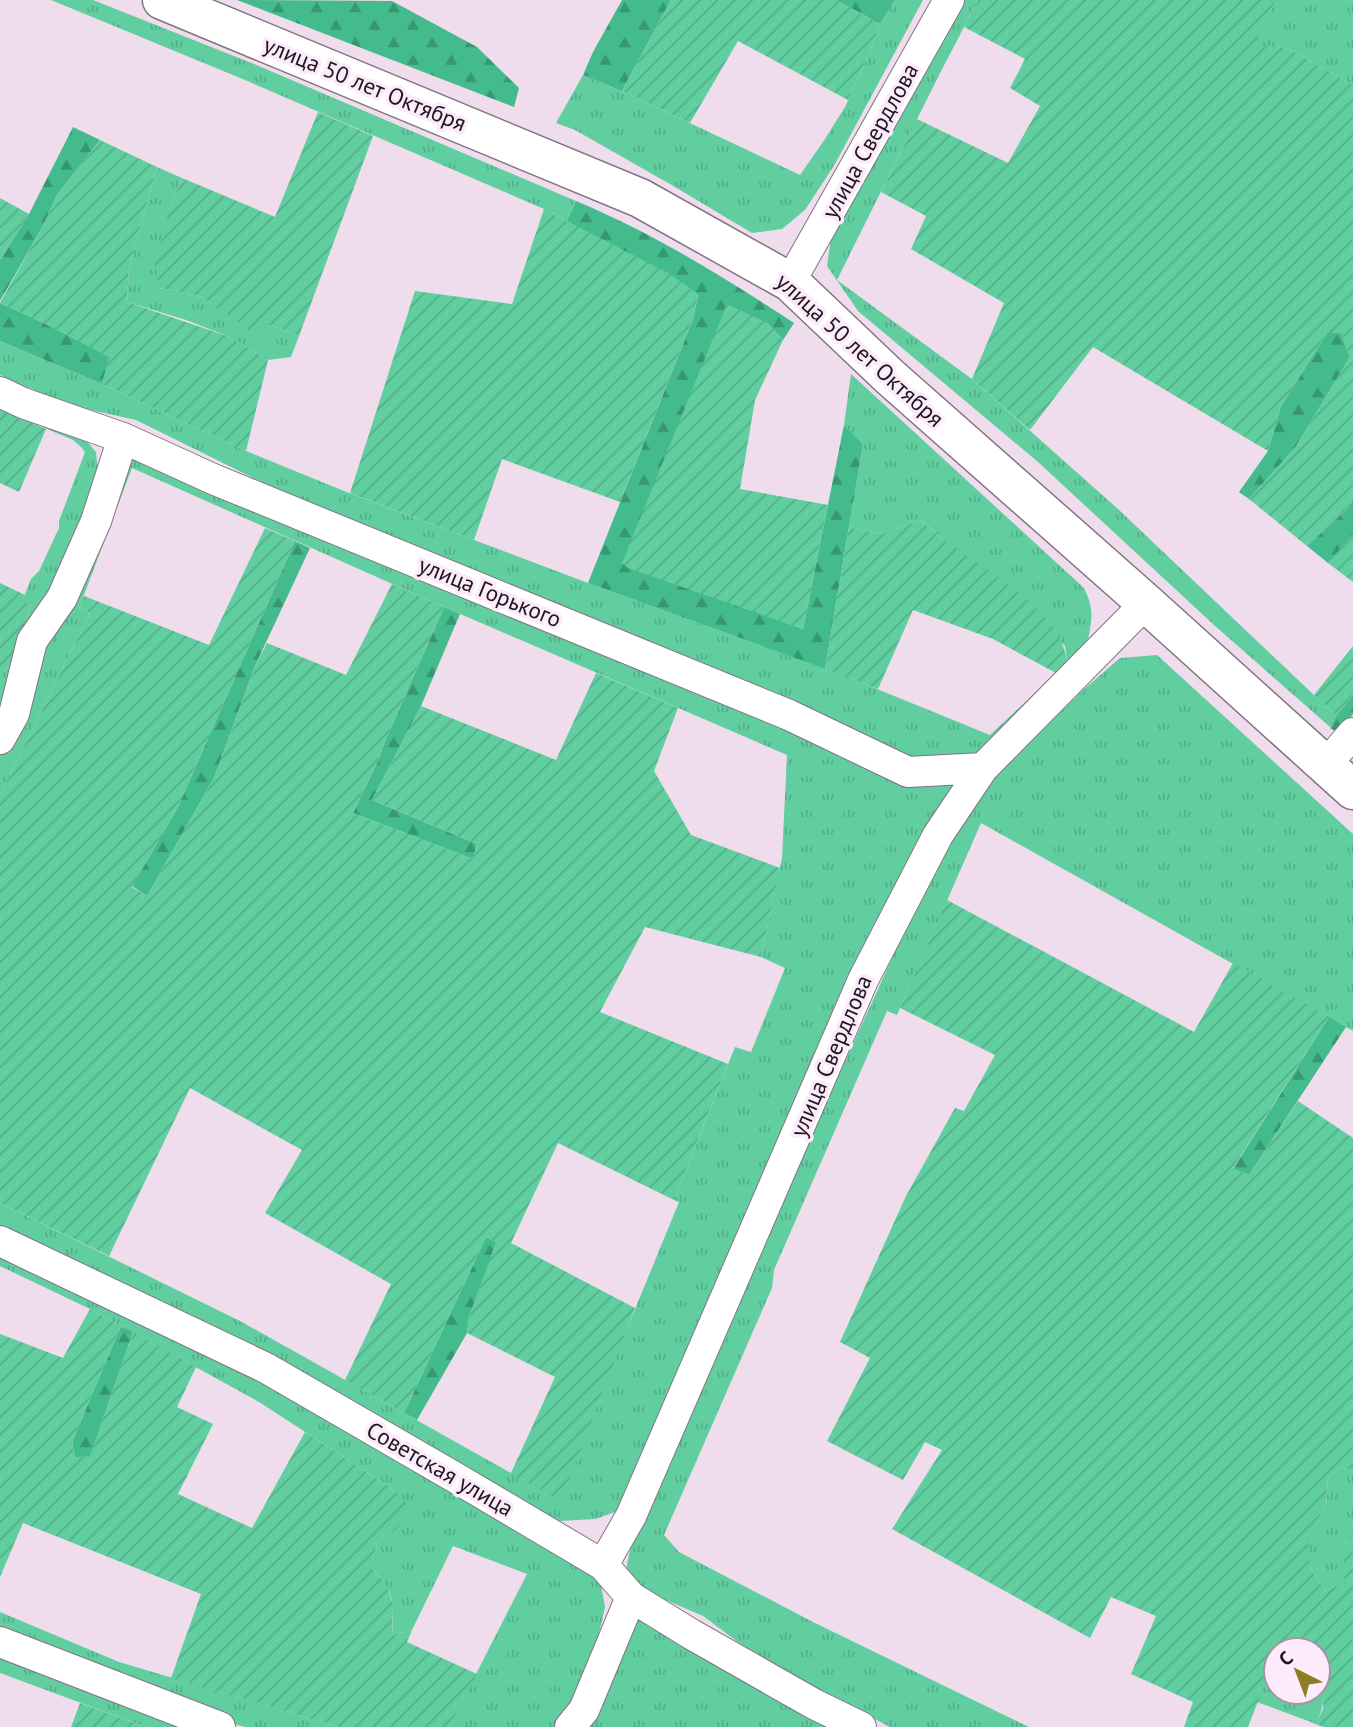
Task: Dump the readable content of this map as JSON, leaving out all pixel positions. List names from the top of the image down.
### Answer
{
  "streets": {
    "main road": ["улица 50 лет Октября"],
    "street": ["улица Свердлова", "улица Горького", "Советская улица"]
  },
  "crossings": [
    ["улица 50 лет Октября", "улица Свердлова"],
    ["улица Свердлова", "улица Горького"],
    ["улица Свердлова", "Советская улица"]
  ],
  "north": "top left"
}
